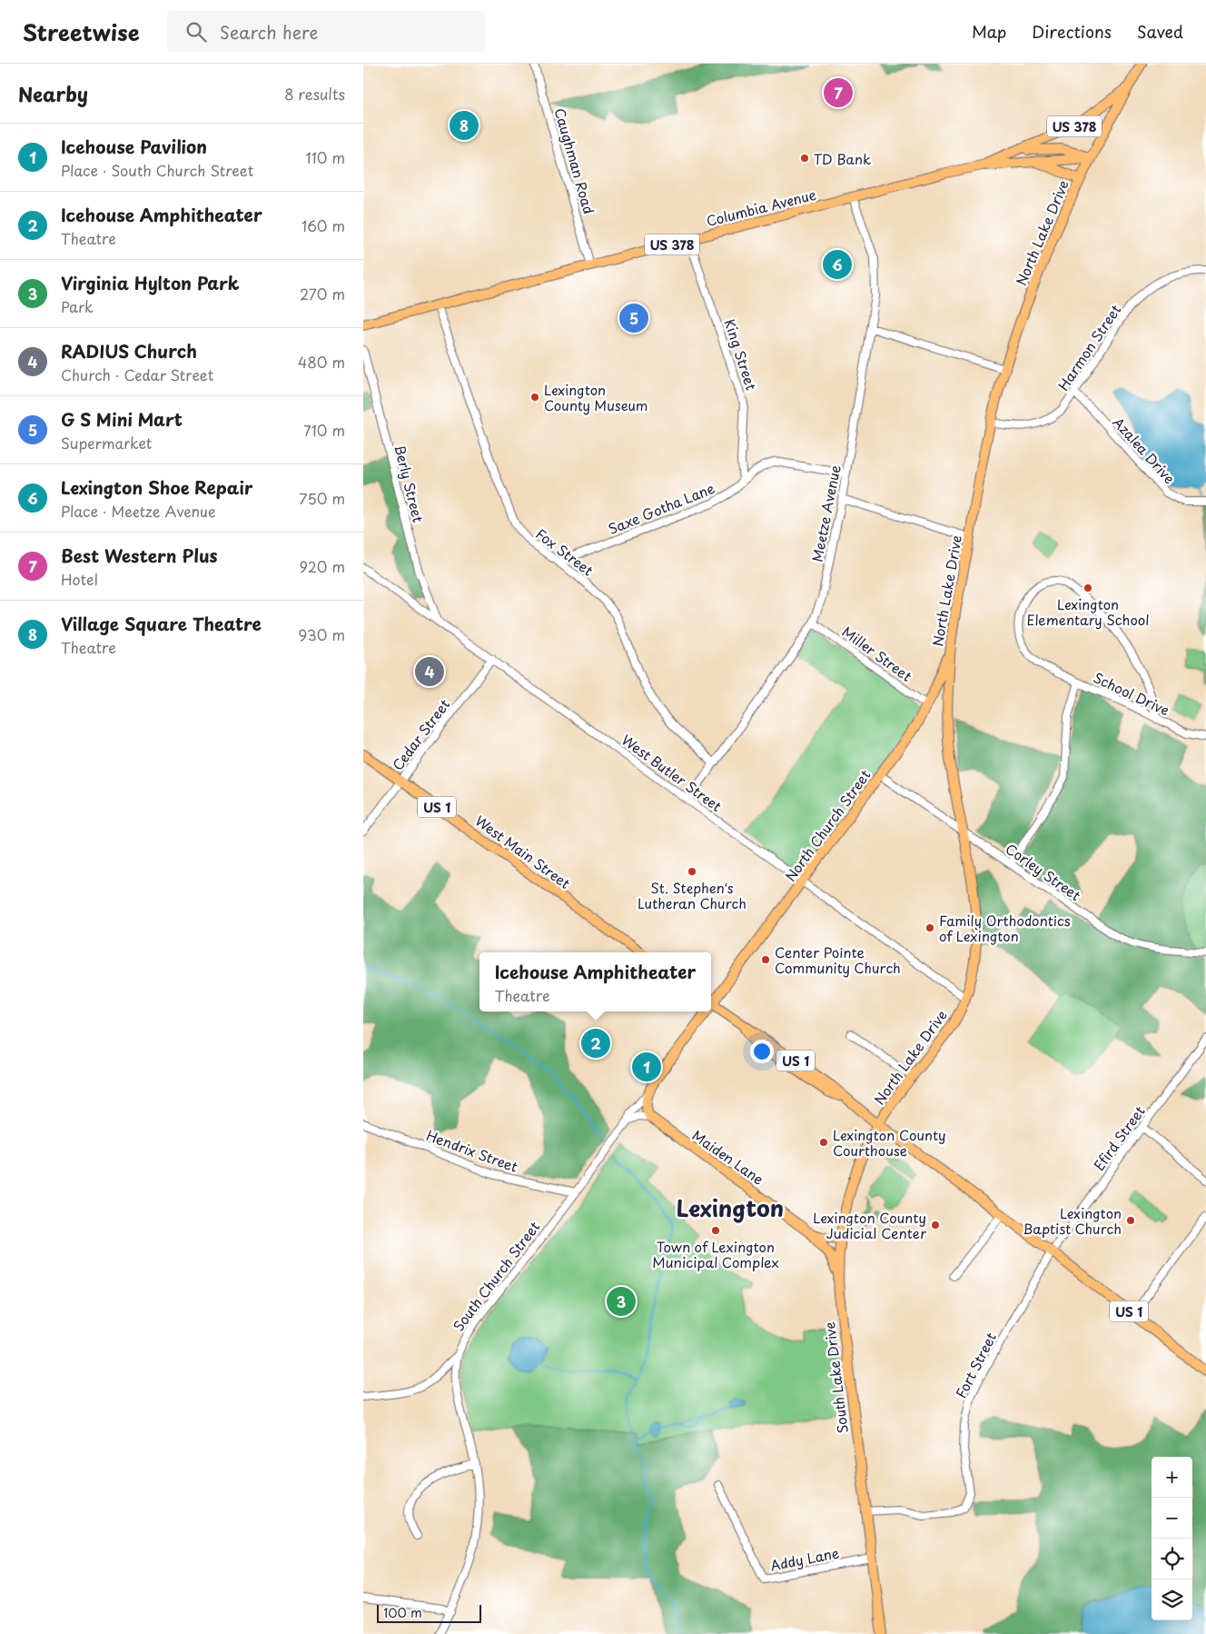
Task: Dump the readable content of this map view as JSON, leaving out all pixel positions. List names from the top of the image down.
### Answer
{
  "streets": {
    "main road": [
      "US 378",
      "Columbia Avenue",
      "North Lake Drive",
      "US 1",
      "North Church Street",
      "West Main Street",
      "Maiden Lane",
      "South Church Street",
      "South Lake Drive"
    ],
    "street": [
      "Caughman Road",
      "Harmon Street",
      "King Street",
      "Azalea Drive",
      "Berly Street",
      "Saxe Gotha Lane",
      "Meetze Avenue",
      "Fox Street",
      "Miller Street",
      "School Drive",
      "Cedar Street",
      "West Butler Street",
      "Corley Street",
      "Efird Street",
      "Hendrix Street",
      "Fort Street",
      "Addy Lane"
    ]
  },
  "crossings": [
    ["Caughman Road", "Columbia Avenue"],
    ["Columbia Avenue", "North Lake Drive"],
    ["Columbia Avenue", "King Street"],
    ["Columbia Avenue", "Meetze Avenue"],
    ["Columbia Avenue", "Fox Street"],
    ["North Lake Drive", "Harmon Street"],
    ["North Lake Drive", "West Butler Street"],
    ["North Lake Drive", "US 1"],
    ["North Lake Drive", "North Church Street"],
    ["North Lake Drive", "Corley Street"],
    ["North Lake Drive", "South Lake Drive"],
    ["Harmon Street", "Azalea Drive"],
    ["King Street", "Saxe Gotha Lane"],
    ["Berly Street", "West Butler Street"],
    ["Saxe Gotha Lane", "Meetze Avenue"],
    ["Saxe Gotha Lane", "Fox Street"],
    ["Meetze Avenue", "Fox Street"],
    ["Meetze Avenue", "Miller Street"],
    ["Meetze Avenue", "West Butler Street"],
    ["Miller Street", "North Church Street"],
    ["School Drive", "Corley Street"],
    ["Cedar Street", "West Butler Street"],
    ["Cedar Street", "West Main Street"],
    ["West Butler Street", "North Church Street"],
    ["US 1", "Efird Street"],
    ["US 1", "Fort Street"],
    ["US 1", "South Lake Drive"],
    ["North Church Street", "Corley Street"],
    ["Efird Street", "Fort Street"],
    ["Hendrix Street", "South Church Street"],
    ["Maiden Lane", "South Lake Drive"],
    ["Fort Street", "South Lake Drive"],
    ["South Lake Drive", "Addy Lane"]
  ],
  "districts": ["Lexington"],
  "places": [
    "TD Bank",
    "Lexington County Museum",
    "Lexington Elementary School",
    "St. Stephen's Lutheran Church",
    "Family Orthodontics of Lexington",
    "Center Pointe Community Church",
    "Lexington County Courthouse",
    "Lexington Baptist Church",
    "Lexington County Judicial Center",
    "Town of Lexington Municipal Complex"
  ],
  "scale_bar": "100 m",
  "page": {
    "header": "Streetwise",
    "search": "Search here",
    "nav": ["Map", "Directions", "Saved"],
    "heading": ["Nearby", "8 results"],
    "pins": [
      "7",
      "8",
      "6",
      "5",
      "4",
      "2",
      "1",
      "3"
    ],
    "list": [
      {
        "mark": "1",
        "name": "Icehouse Pavilion",
        "note": "Place · South Church Street",
        "value": "110 m"
      },
      {
        "mark": "2",
        "name": "Icehouse Amphitheater",
        "note": "Theatre",
        "value": "160 m"
      },
      {
        "mark": "3",
        "name": "Virginia Hylton Park",
        "note": "Park",
        "value": "270 m"
      },
      {
        "mark": "4",
        "name": "RADIUS Church",
        "note": "Church · Cedar Street",
        "value": "480 m"
      },
      {
        "mark": "5",
        "name": "G S Mini Mart",
        "note": "Supermarket",
        "value": "710 m"
      },
      {
        "mark": "6",
        "name": "Lexington Shoe Repair",
        "note": "Place · Meetze Avenue",
        "value": "750 m"
      },
      {
        "mark": "7",
        "name": "Best Western Plus",
        "note": "Hotel",
        "value": "920 m"
      },
      {
        "mark": "8",
        "name": "Village Square Theatre",
        "note": "Theatre",
        "value": "930 m"
      }
    ],
    "popup": ["Icehouse Amphitheater", "Theatre"],
    "map_buttons": ["+", "−"],
    "scale": "100 m"
  }
}
